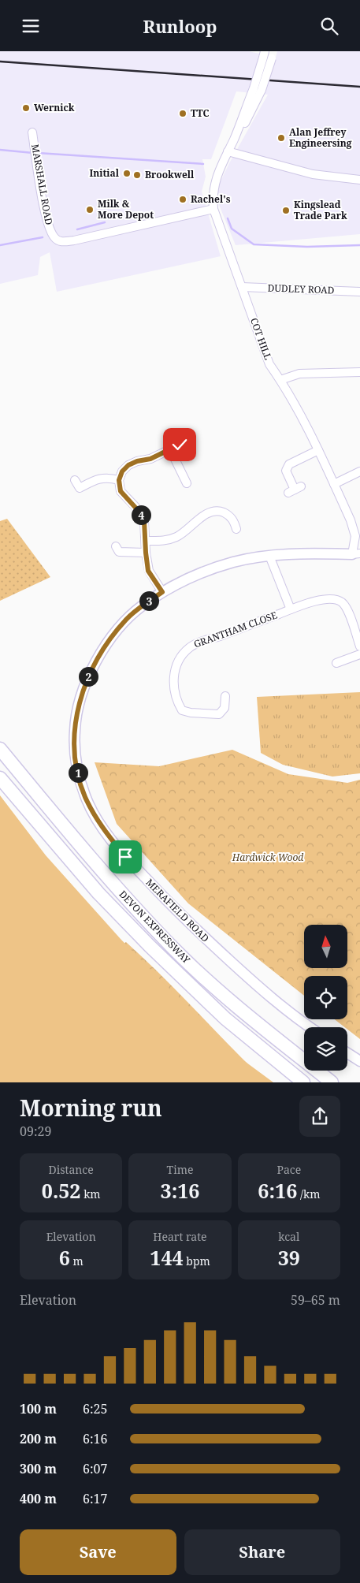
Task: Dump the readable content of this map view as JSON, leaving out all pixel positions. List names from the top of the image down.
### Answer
{
  "streets": {
    "highway": ["DEVON EXPRESSWAY"],
    "street": [
      "MARSHALL ROAD",
      "DUDLEY ROAD",
      "COT HILL",
      "GRANTHAM CLOSE",
      "MERAFIELD ROAD"
    ]
  },
  "crossings": [
    ["MARSHALL ROAD", "COT HILL"],
    ["DUDLEY ROAD", "COT HILL"],
    ["COT HILL", "MERAFIELD ROAD"],
    ["GRANTHAM CLOSE", "MERAFIELD ROAD"]
  ],
  "parks": ["Hardwick Wood"],
  "places": [
    "Wernick",
    "TTC",
    "Alan Jeffrey Engineersing",
    "Initial",
    "Brookwell",
    "Rachel's",
    "Milk & More Depot",
    "Kingslead Trade Park"
  ],
  "north": "top",
  "page": {
    "header": "Runloop",
    "pins": [
      "4",
      "3",
      "2",
      "1"
    ],
    "heading": ["Morning run", "09:29"],
    "stats": [
      ["Distance", "0.52 km"],
      ["Time", "3:16"],
      ["Pace", "6:16 /km"],
      ["Elevation", "6 m"],
      ["Heart rate", "144 bpm"],
      ["kcal", "39"]
    ],
    "chart": ["Elevation", "59–65 m"],
    "list": [
      {
        "name": "100 m",
        "note": "6:25"
      },
      {
        "name": "200 m",
        "note": "6:16"
      },
      {
        "name": "300 m",
        "note": "6:07"
      },
      {
        "name": "400 m",
        "note": "6:17"
      }
    ],
    "buttons": ["Save", "Share"]
  }
}
